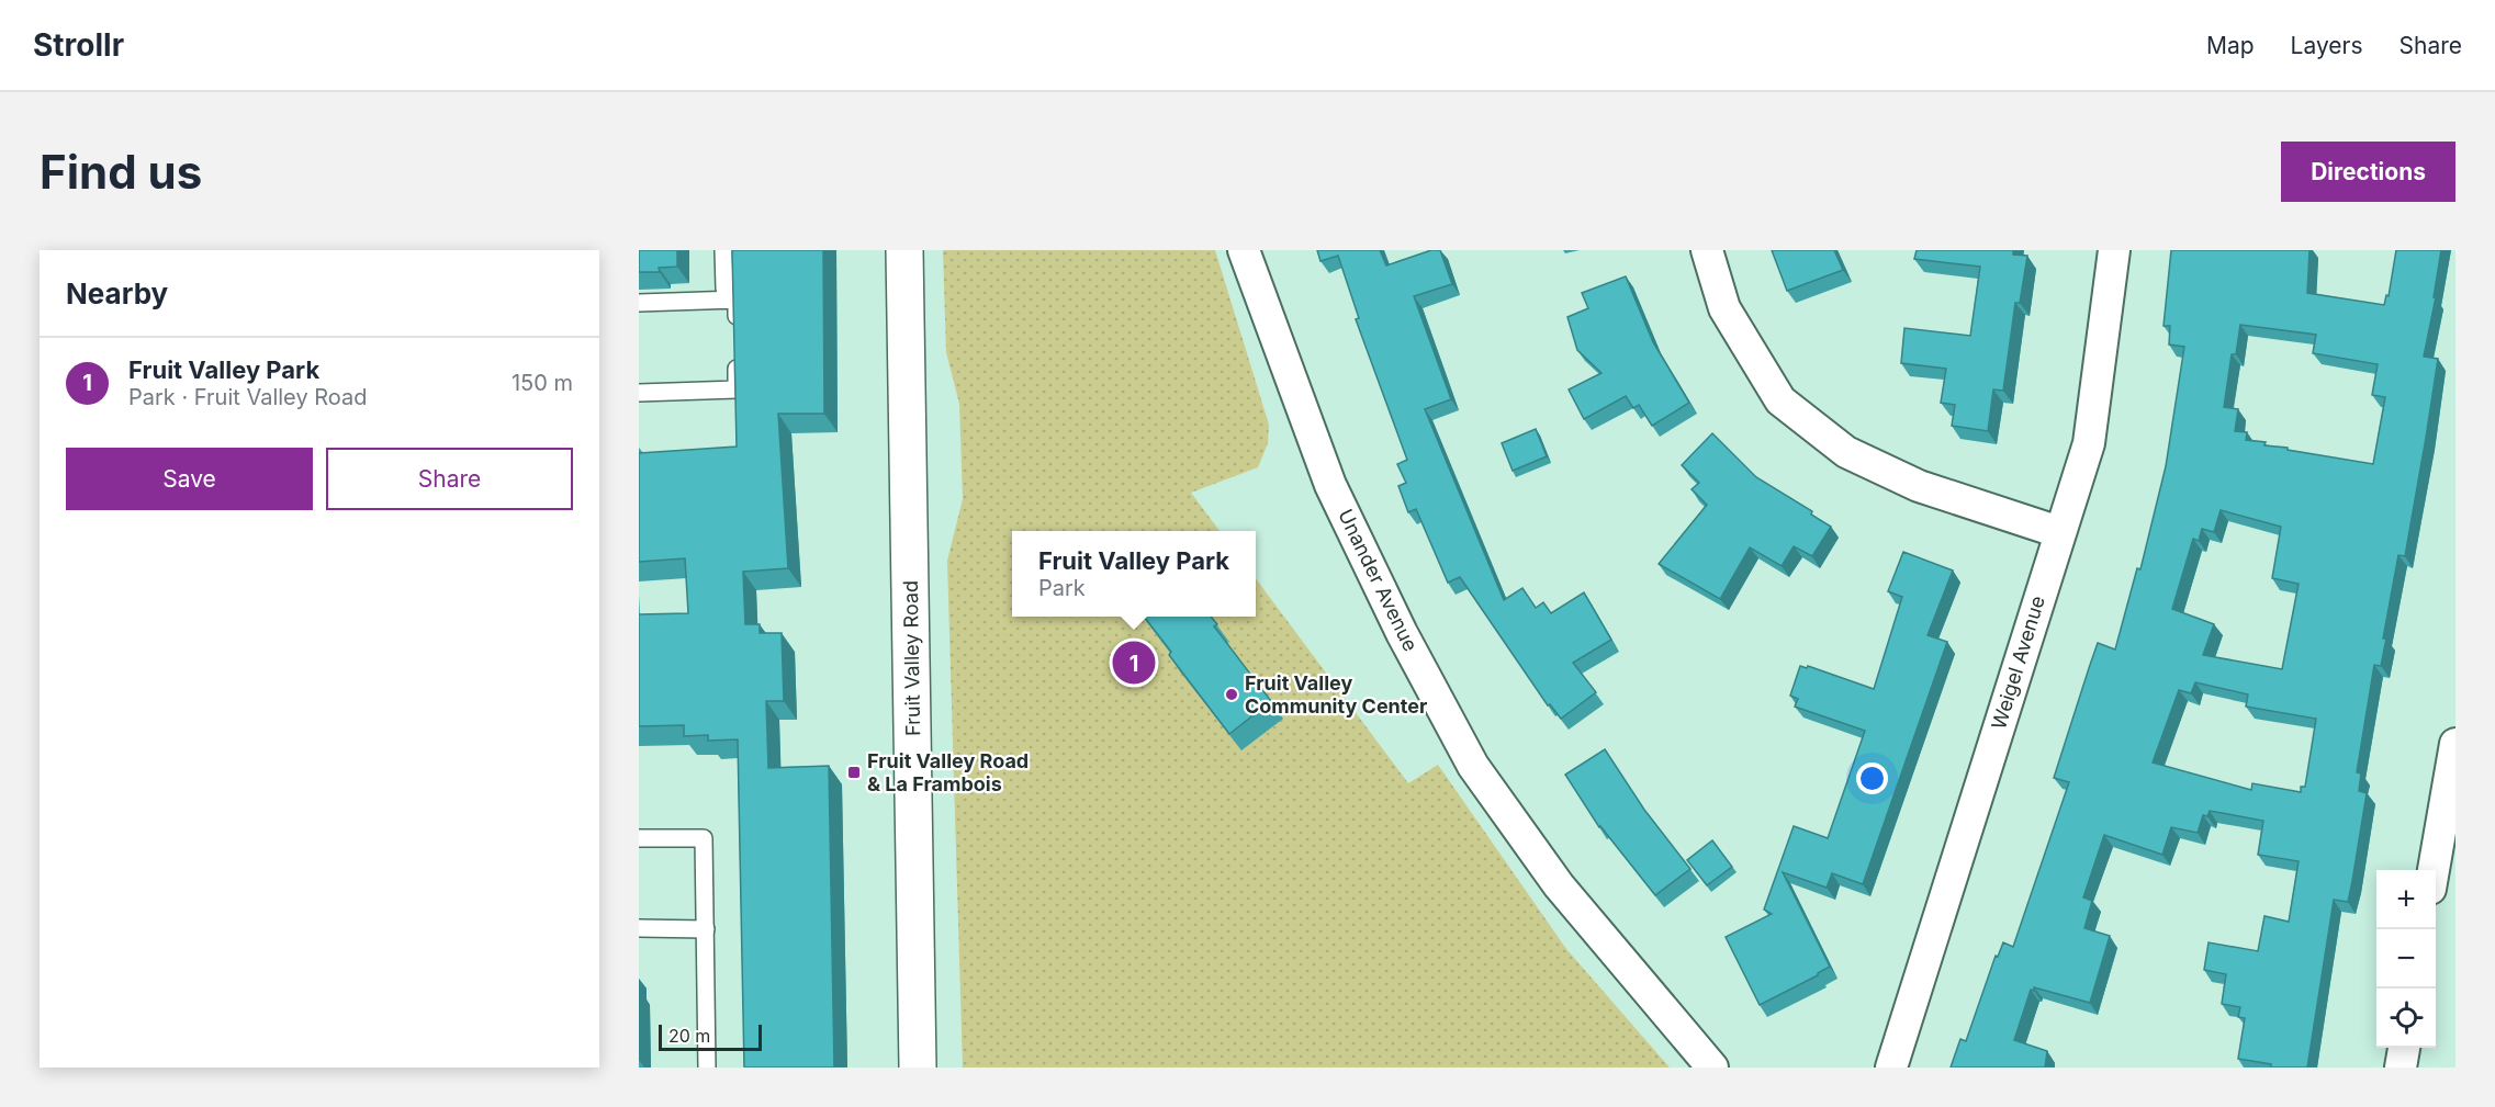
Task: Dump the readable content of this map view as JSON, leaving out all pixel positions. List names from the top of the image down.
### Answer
{
  "streets": {
    "main road": ["Fruit Valley Road"],
    "street": ["Unander Avenue", "Weigel Avenue"]
  },
  "places": {
    "other": ["Fruit Valley Community Center"],
    "transit": ["Fruit Valley Road & La Frambois"]
  },
  "scale_bar": "20 m",
  "page": {
    "header": "Strollr",
    "nav": ["Map", "Layers", "Share"],
    "buttons": [
      "Directions",
      ["Save", "Share"]
    ],
    "title": "Find us",
    "heading": "Nearby",
    "list": [
      {
        "mark": "1",
        "name": "Fruit Valley Park",
        "note": "Park · Fruit Valley Road",
        "value": "150 m"
      }
    ],
    "popup": ["Fruit Valley Park", "Park"],
    "pins": "1",
    "map_buttons": ["+", "−"],
    "scale": "20 m"
  }
}
